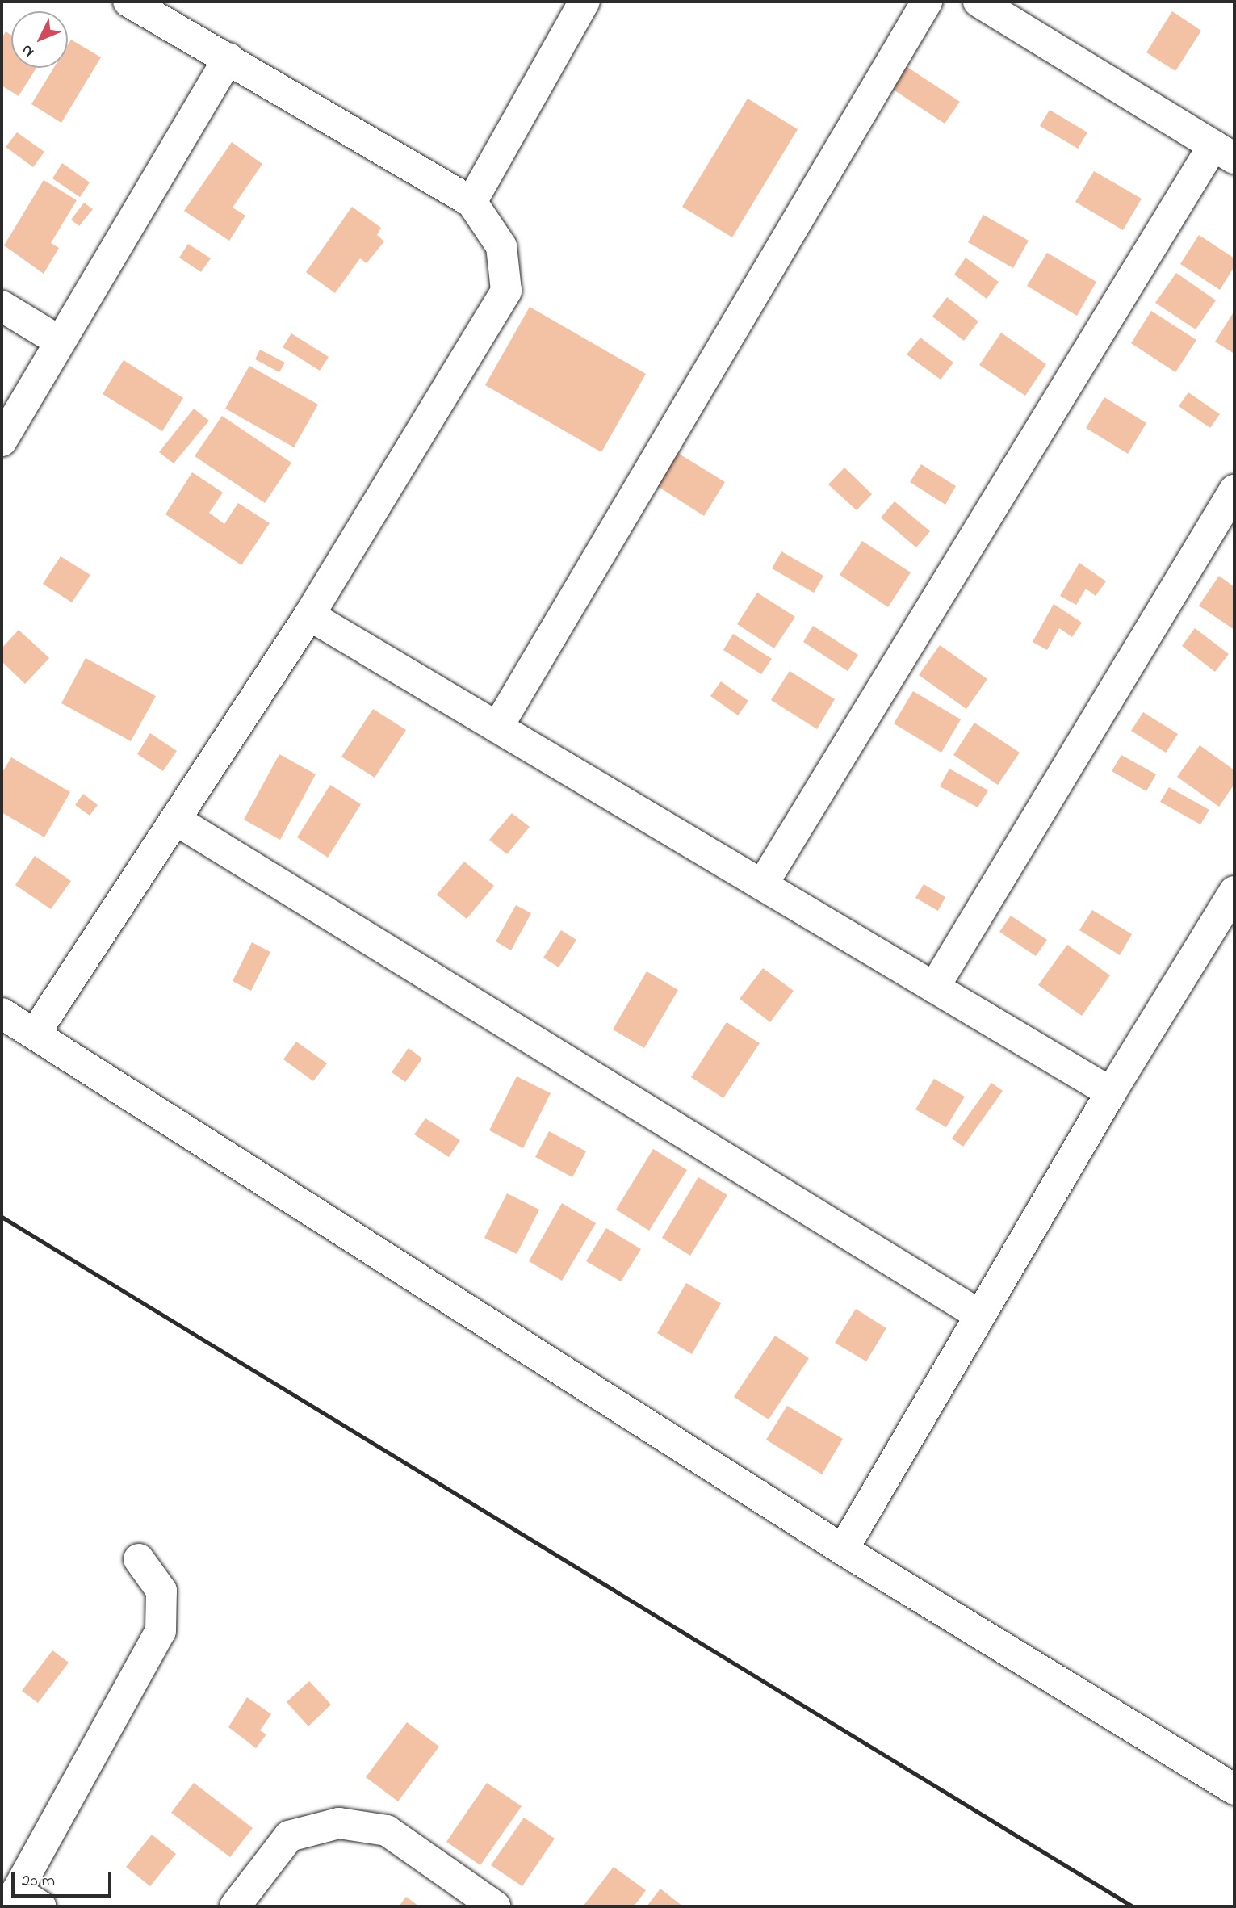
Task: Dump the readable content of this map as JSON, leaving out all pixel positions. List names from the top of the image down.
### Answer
{
  "scale_bar": "20 m",
  "north": "bottom left"
}
